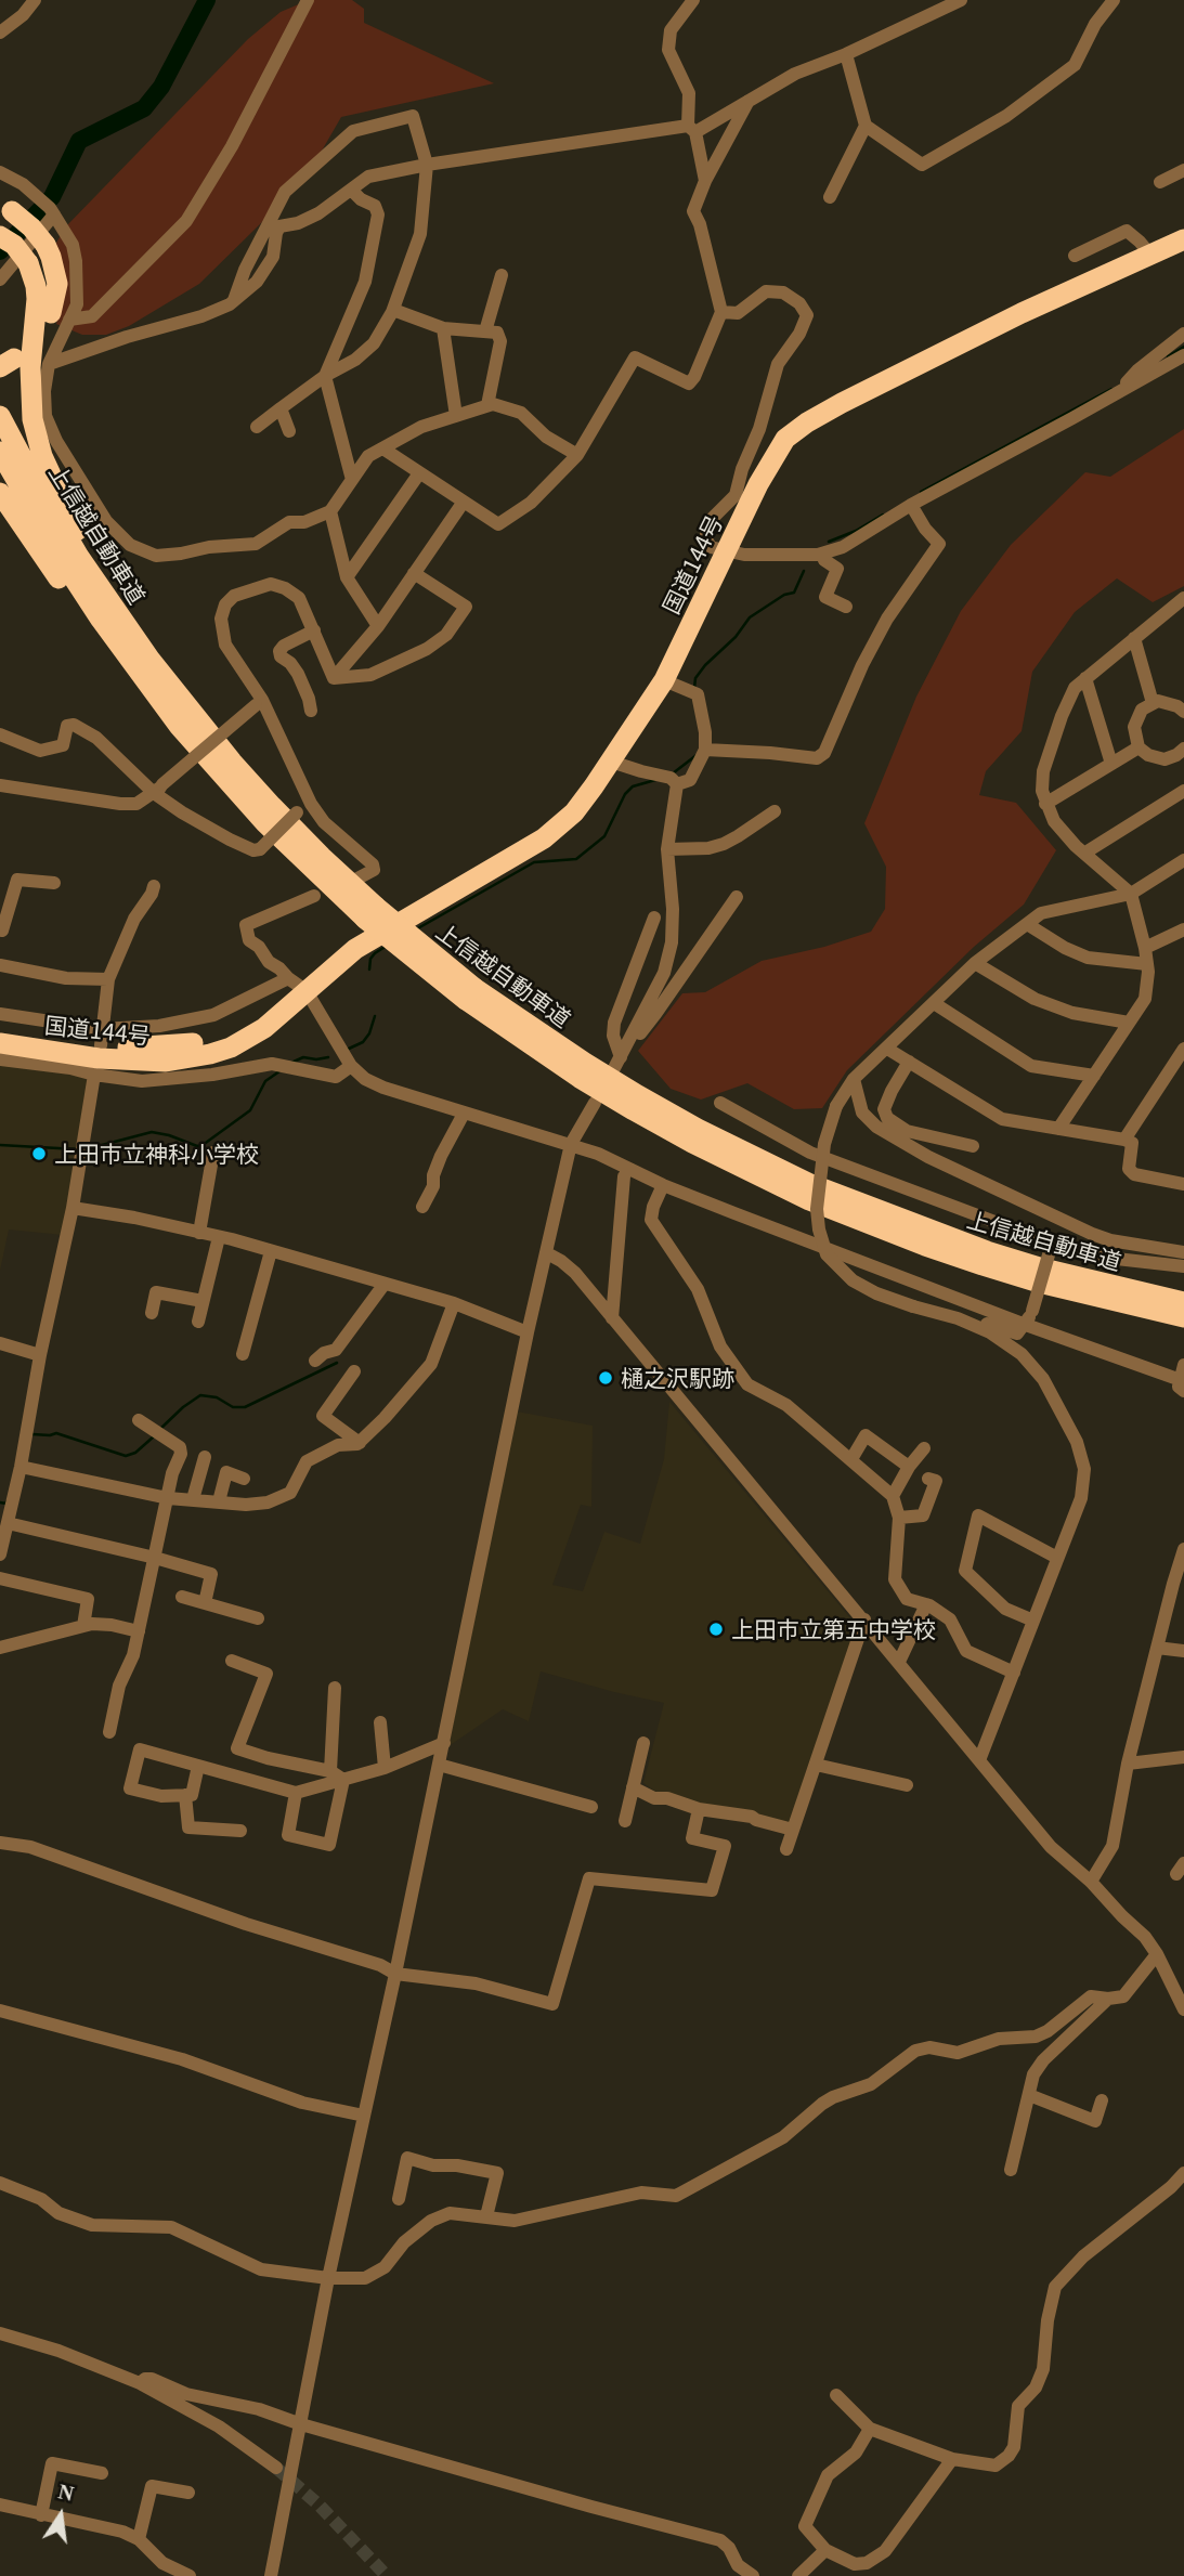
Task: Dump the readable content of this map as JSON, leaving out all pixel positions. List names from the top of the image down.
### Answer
{
  "streets": {
    "highway": ["上信越自動車道", "国道144号"]
  },
  "places": ["上田市立神科小学校", "樋之沢駅跡", "上田市立第五中学校"],
  "north": "top"
}
